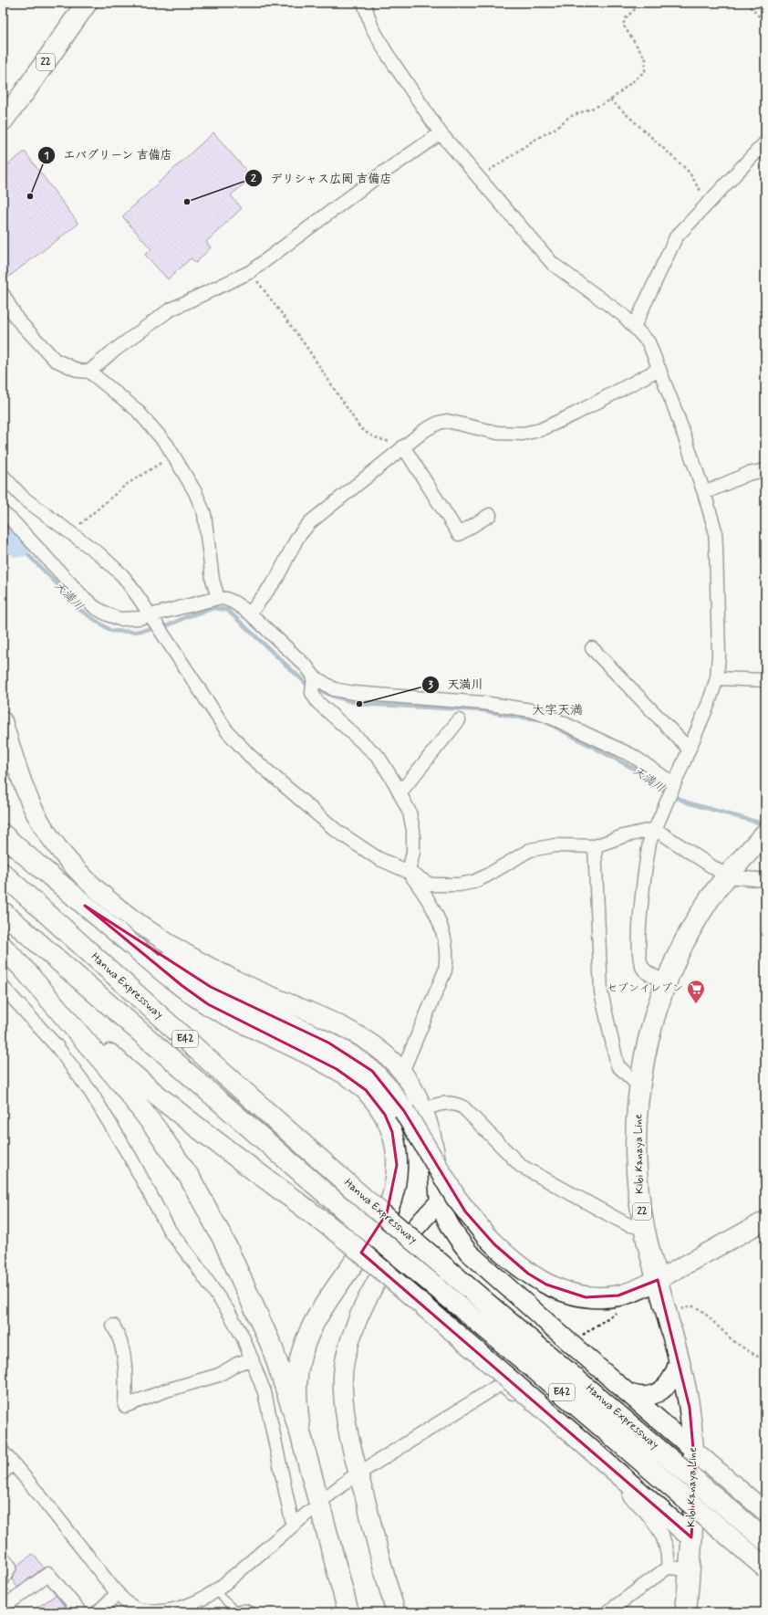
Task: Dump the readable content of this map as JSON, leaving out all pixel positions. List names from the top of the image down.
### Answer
{
  "streets": {
    "main road": [
      "22",
      "Hanwa Expressway",
      "E42",
      "Kibi Kanaya Line"
    ]
  },
  "districts": ["大字天満"],
  "water": ["天満川"],
  "places": {
    "other": ["エバグリーン 吉備店", "デリシャス広岡 吉備店", "天満川"],
    "supermarket": ["セブンイレブン"]
  }
}
